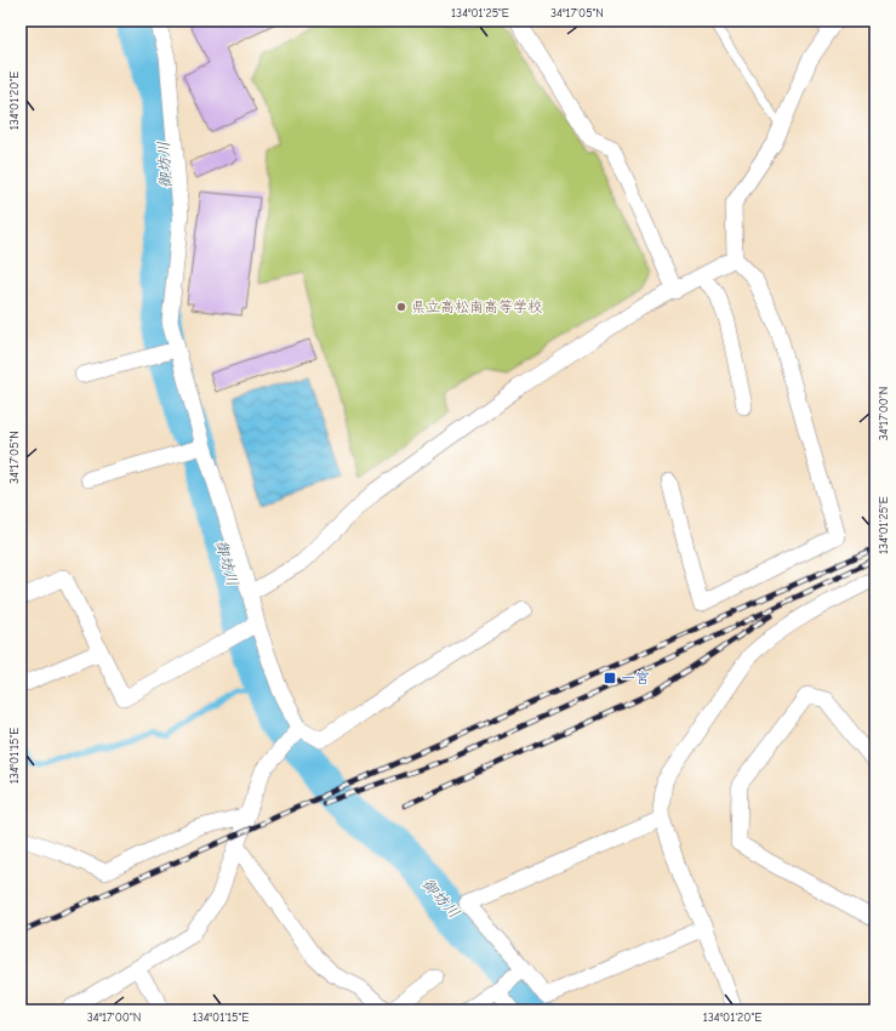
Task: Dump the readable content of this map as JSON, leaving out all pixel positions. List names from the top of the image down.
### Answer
{
  "water": ["御坊川"],
  "places": {
    "other": ["県立高松南高等学校"],
    "transit": ["一宮"]
  },
  "coordinates": [
    "134°01'25\"E",
    "34°17'05\"N",
    "134°01'20\"E",
    "34°17'00\"N",
    "134°01'15\"E"
  ]
}
